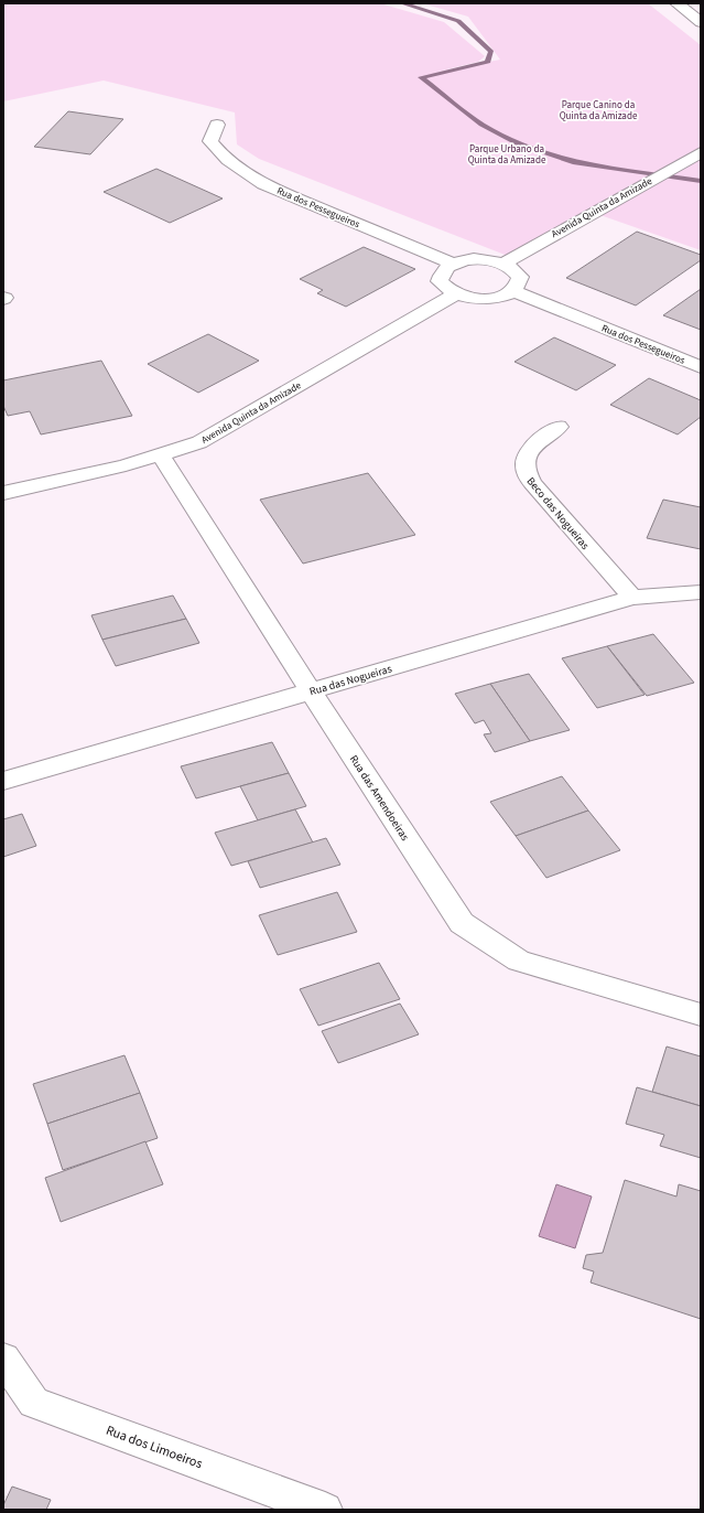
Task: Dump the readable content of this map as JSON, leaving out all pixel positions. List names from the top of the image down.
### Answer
{
  "streets": {
    "street": [
      "Rua dos Pessegueiros",
      "Avenida Quinta da Amizade",
      "Beco das Nogueiras",
      "Rua das Nogueiras",
      "Rua das Amendoeiras",
      "Rua dos Limoeiros"
    ]
  },
  "crossings": [
    ["Avenida Quinta da Amizade", "Rua das Amendoeiras"],
    ["Beco das Nogueiras", "Rua das Nogueiras"],
    ["Rua das Nogueiras", "Rua das Amendoeiras"]
  ],
  "parks": ["Parque Canino da Quinta da Amizade", "Parque Urbano da Quinta da Amizade"]
}
